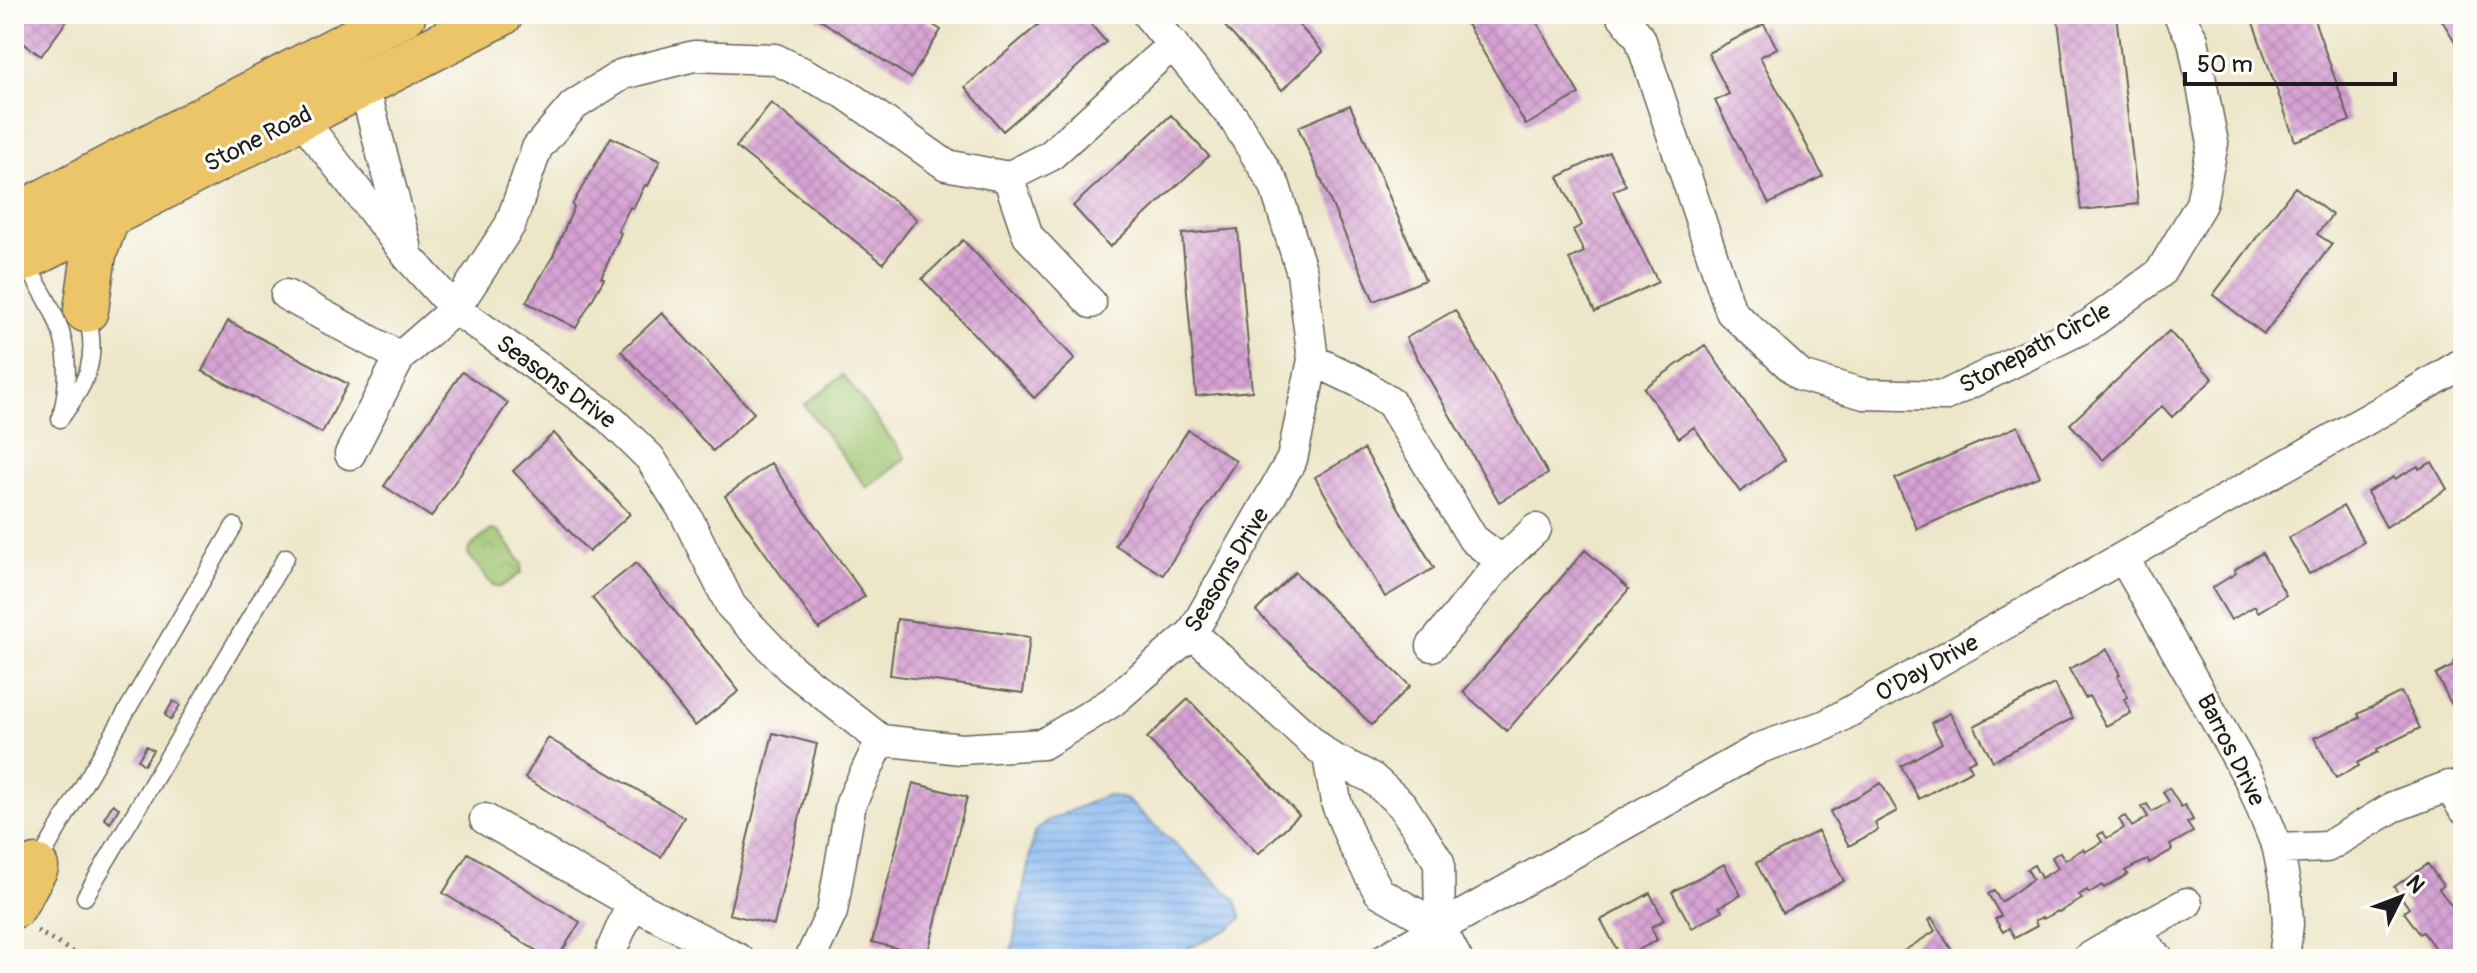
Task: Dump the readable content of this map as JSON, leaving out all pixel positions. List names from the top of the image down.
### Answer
{
  "streets": {
    "main road": ["Stone Road"],
    "street": [
      "Stonepath Circle",
      "Seasons Drive",
      "O'Day Drive",
      "Barros Drive"
    ]
  },
  "crossings": [
    ["Stone Road", "Seasons Drive"],
    ["O'Day Drive", "Barros Drive"]
  ],
  "scale_bar": "50 m",
  "north": "top right"
}
